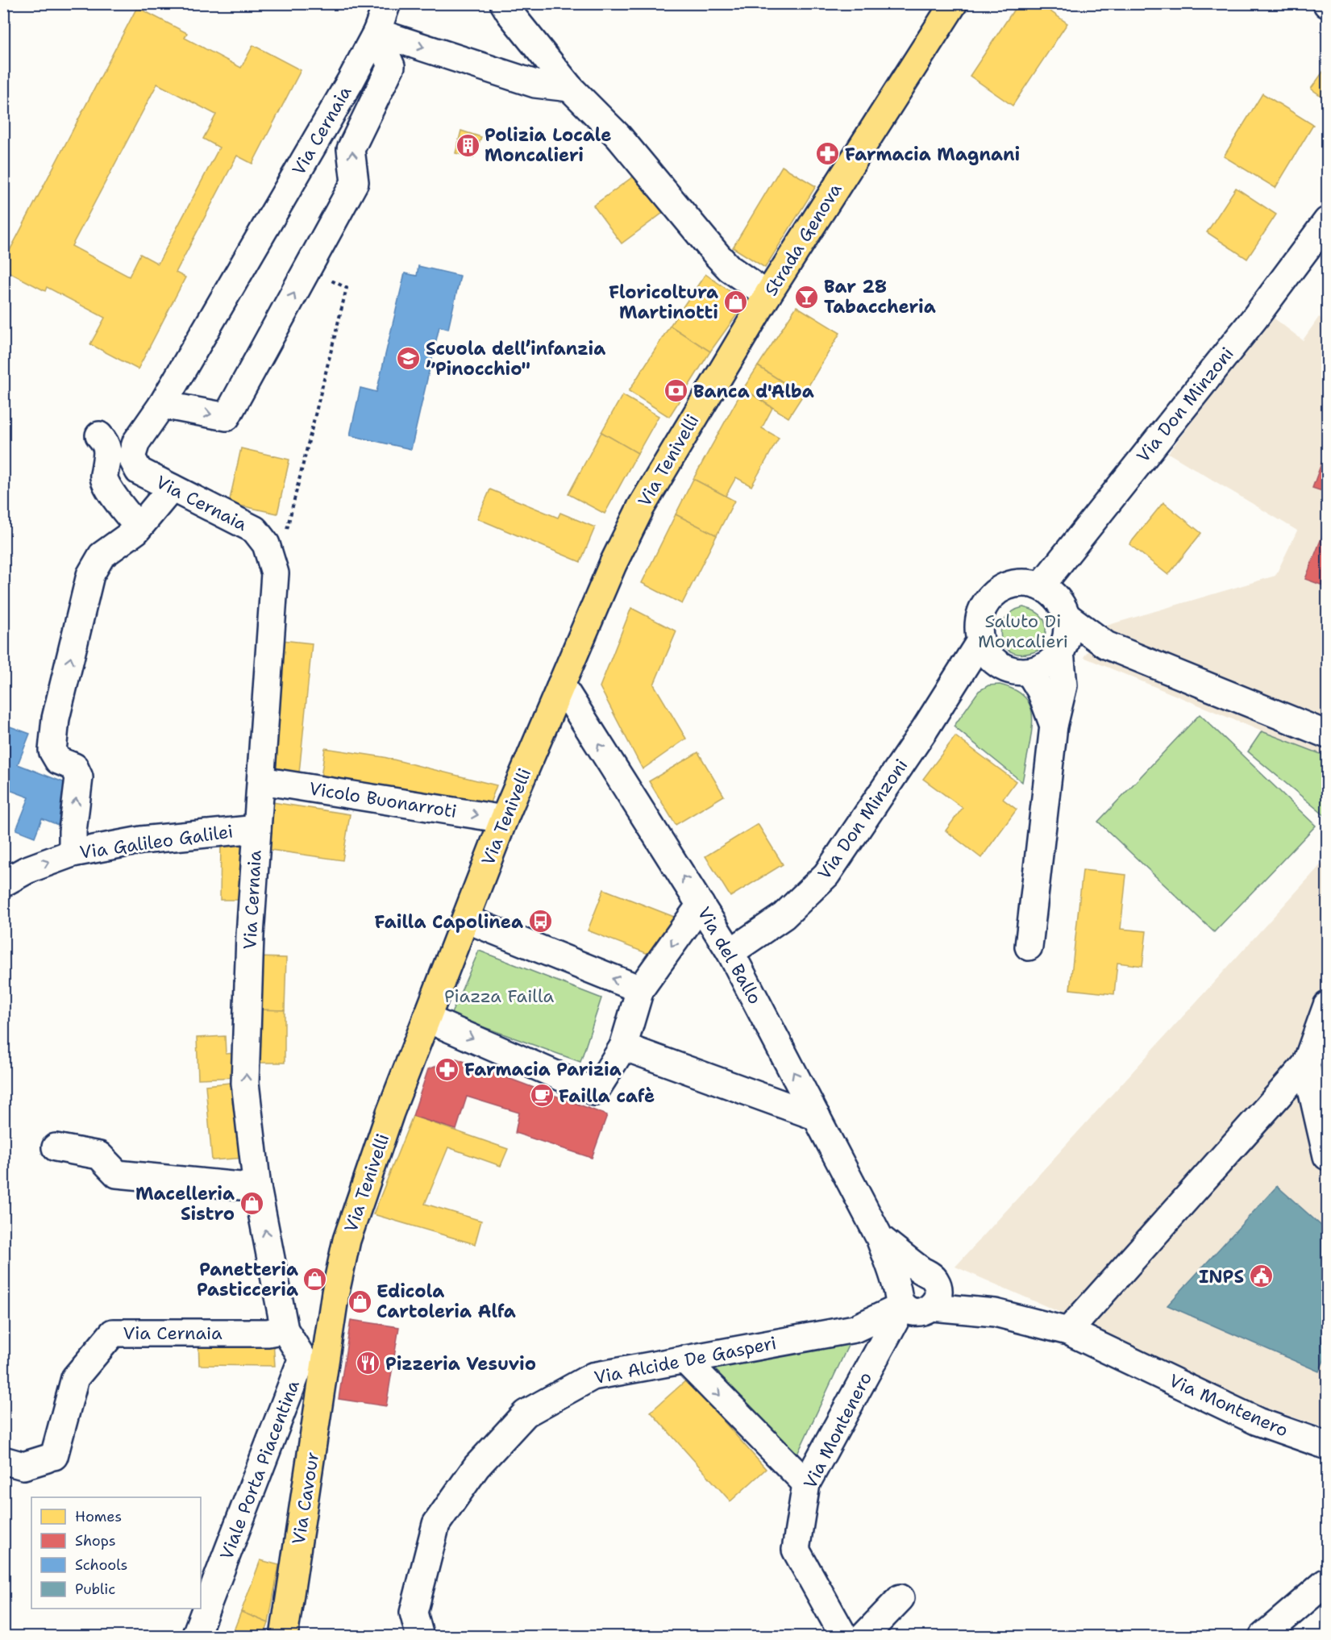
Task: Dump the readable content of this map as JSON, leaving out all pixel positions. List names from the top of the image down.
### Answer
{
  "streets": {
    "main road": ["Strada Genova", "Via Tenivelli", "Via Cavour"],
    "street": [
      "Via Cernaia",
      "Via Don Minzoni",
      "Vicolo Buonarroti",
      "Via Galileo Galilei",
      "Via del Ballo",
      "Via Alcide De Gasperi",
      "Via Montenero",
      "Viale Porta Piacentina"
    ]
  },
  "crossings": [
    ["Via Cernaia", "Via Tenivelli"],
    ["Via Cernaia", "Vicolo Buonarroti"],
    ["Via Cernaia", "Via Galileo Galilei"],
    ["Via Cernaia", "Viale Porta Piacentina"],
    ["Via Cernaia", "Via Cavour"],
    ["Strada Genova", "Via Tenivelli"],
    ["Via Don Minzoni", "Via del Ballo"],
    ["Via Tenivelli", "Vicolo Buonarroti"],
    ["Via Tenivelli", "Via del Ballo"],
    ["Via Tenivelli", "Viale Porta Piacentina"],
    ["Via Tenivelli", "Via Cavour"],
    ["Via del Ballo", "Via Alcide De Gasperi"],
    ["Via del Ballo", "Via Montenero"],
    ["Via Alcide De Gasperi", "Via Montenero"],
    ["Viale Porta Piacentina", "Via Cavour"]
  ],
  "one_way": ["Vicolo Buonarroti", "Via del Ballo"],
  "parks": ["Saluto Di Moncalieri", "Piazza Failla"],
  "places": {
    "building": ["Polizia Locale Moncalieri"],
    "pharmacy": ["Farmacia Magnani", "Farmacia Parizia"],
    "bar": ["Bar 28 Tabaccheria"],
    "shop": [
      "Floricoltura Martinotti",
      "Macelleria Sistro",
      "Panetteria Pasticceria",
      "Edicola Cartoleria Alfa"
    ],
    "school or university": ["Scuola dell’infanzia ”Pinocchio\""],
    "bank": ["Banca d'Alba"],
    "bus stop": ["Failla Capolinea"],
    "cafe": ["Failla cafè"],
    "public building": ["INPS"],
    "restaurant": ["Pizzeria Vesuvio"]
  },
  "legend": [
    "Homes",
    "Shops",
    "Schools",
    "Public"
  ]
}
